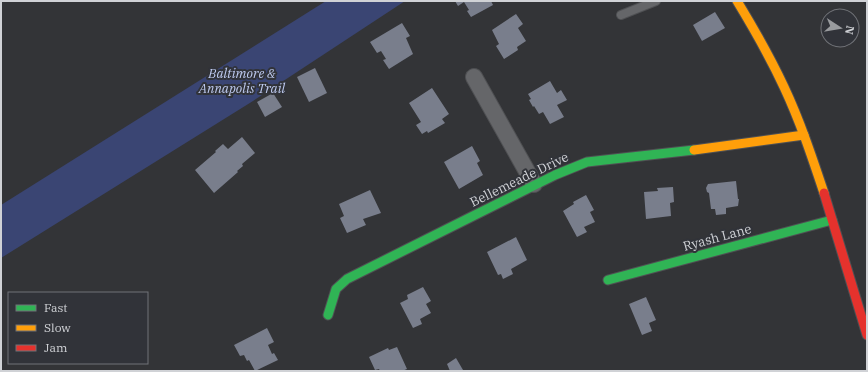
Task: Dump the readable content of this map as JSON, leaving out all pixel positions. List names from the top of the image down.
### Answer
{
  "streets": {
    "street": ["Bellemeade Drive", "Ryash Lane"]
  },
  "parks": ["Baltimore & Annapolis Trail"],
  "legend": ["Fast", "Slow", "Jam"],
  "north": "right"
}
